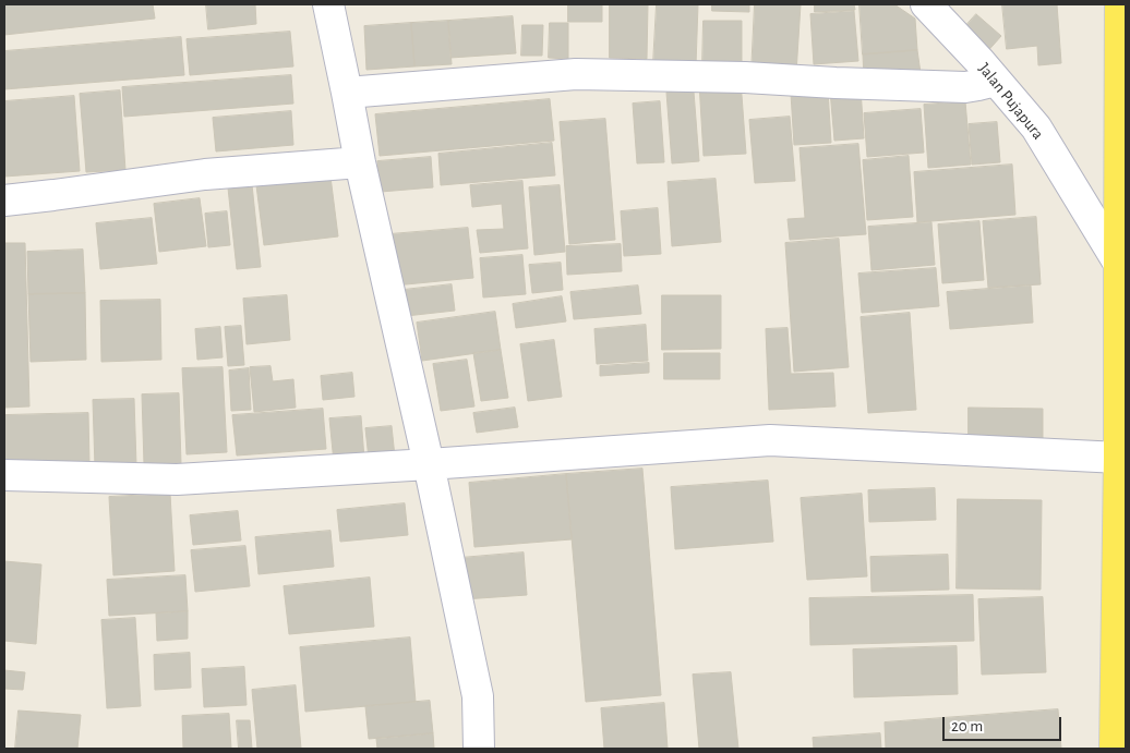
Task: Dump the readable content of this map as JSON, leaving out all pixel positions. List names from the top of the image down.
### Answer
{
  "streets": {
    "street": ["Jalan Pujapura"]
  },
  "scale_bar": "20 m"
}
